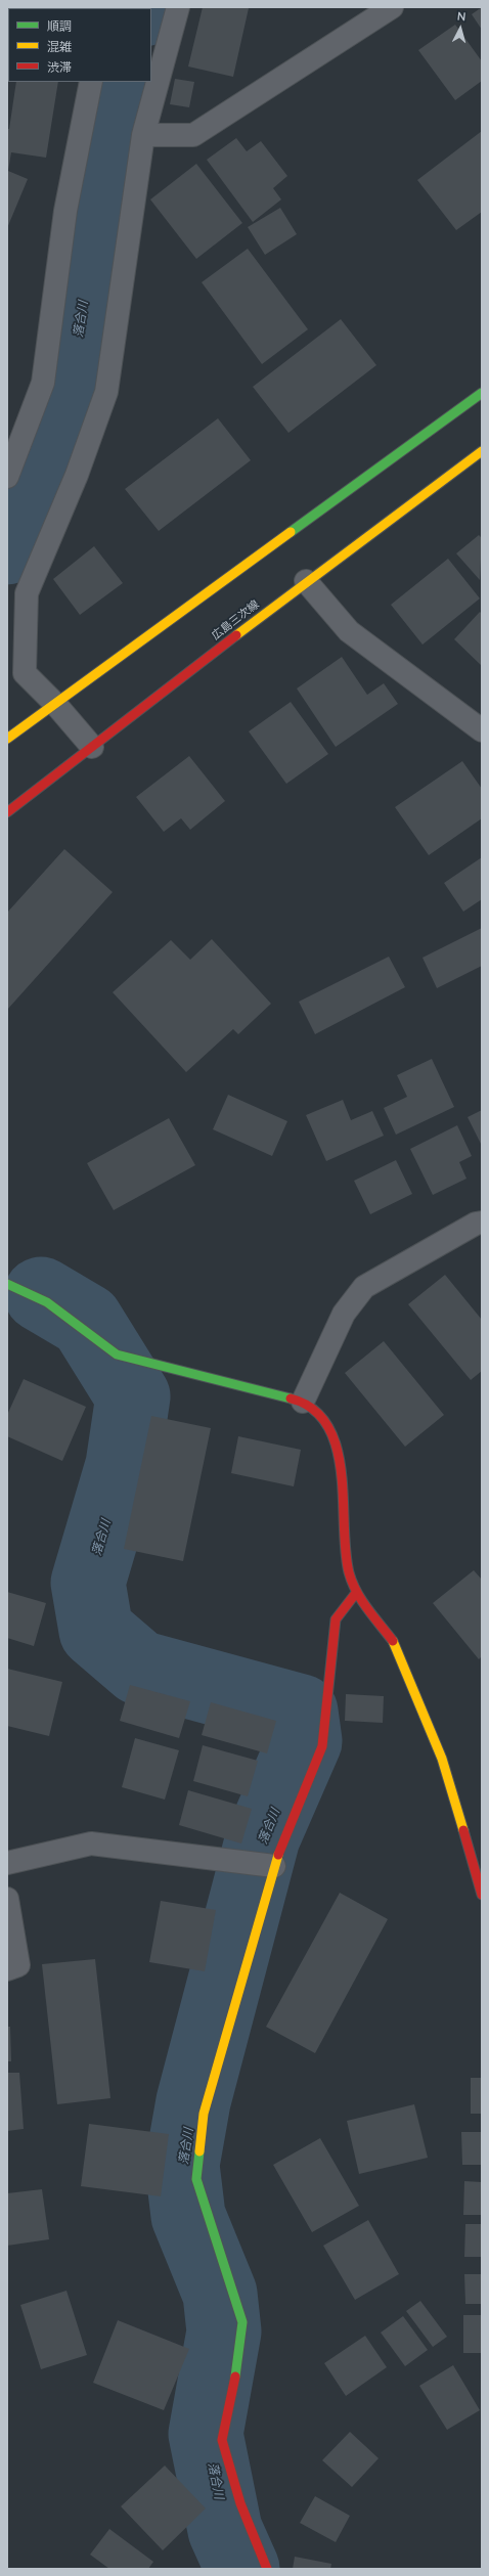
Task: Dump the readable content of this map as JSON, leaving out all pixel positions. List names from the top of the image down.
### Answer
{
  "streets": {
    "street": ["広島三次線"]
  },
  "water": ["落合川"],
  "legend": ["順調", "混雑", "渋滞"],
  "north": "top"
}
